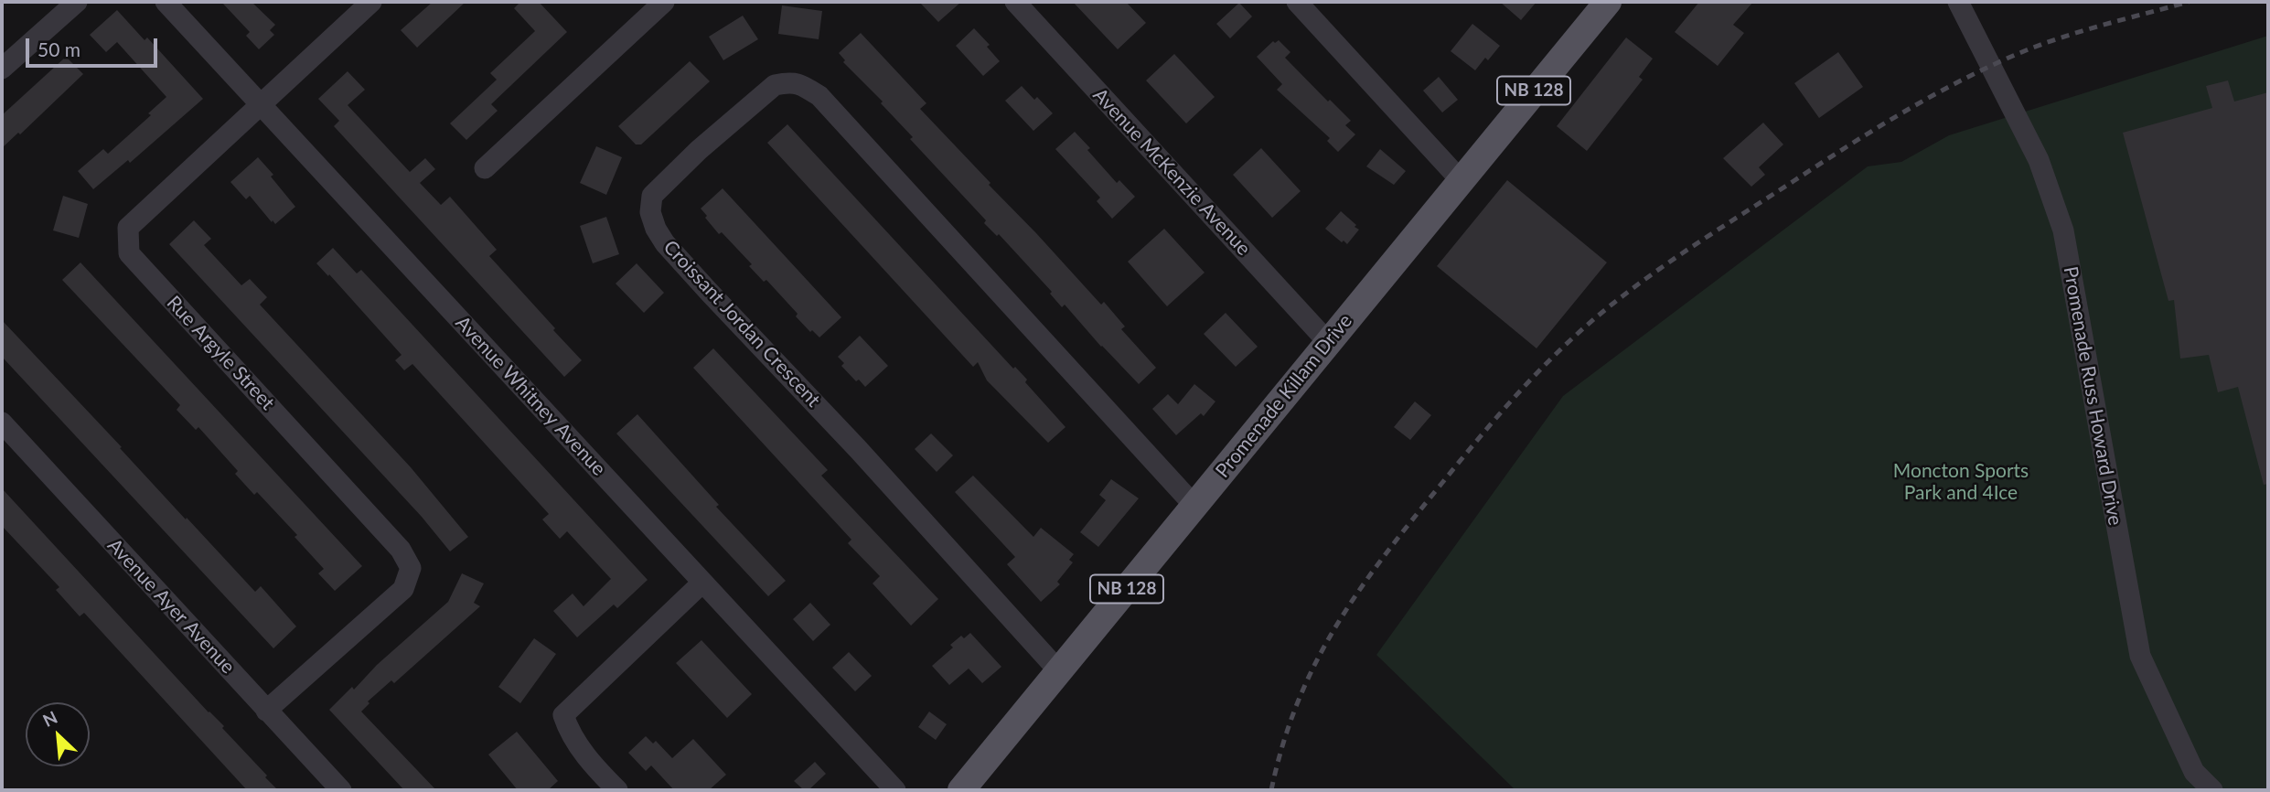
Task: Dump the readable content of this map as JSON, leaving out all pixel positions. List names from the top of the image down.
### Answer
{
  "streets": {
    "main road": ["NB 128", "Promenade Killam Drive"],
    "street": [
      "Avenue McKenzie Avenue",
      "Croissant Jordan Crescent",
      "Rue Argyle Street",
      "Avenue Whitney Avenue",
      "Promenade Russ Howard Drive",
      "Avenue Ayer Avenue"
    ]
  },
  "crossings": [
    ["Avenue McKenzie Avenue", "Promenade Killam Drive"],
    ["Croissant Jordan Crescent", "Promenade Killam Drive"],
    ["Rue Argyle Street", "Avenue Whitney Avenue"],
    ["Rue Argyle Street", "Avenue Ayer Avenue"]
  ],
  "parks": ["Moncton Sports Park and 4Ice"],
  "scale_bar": "50 m",
  "north": "top left"
}
